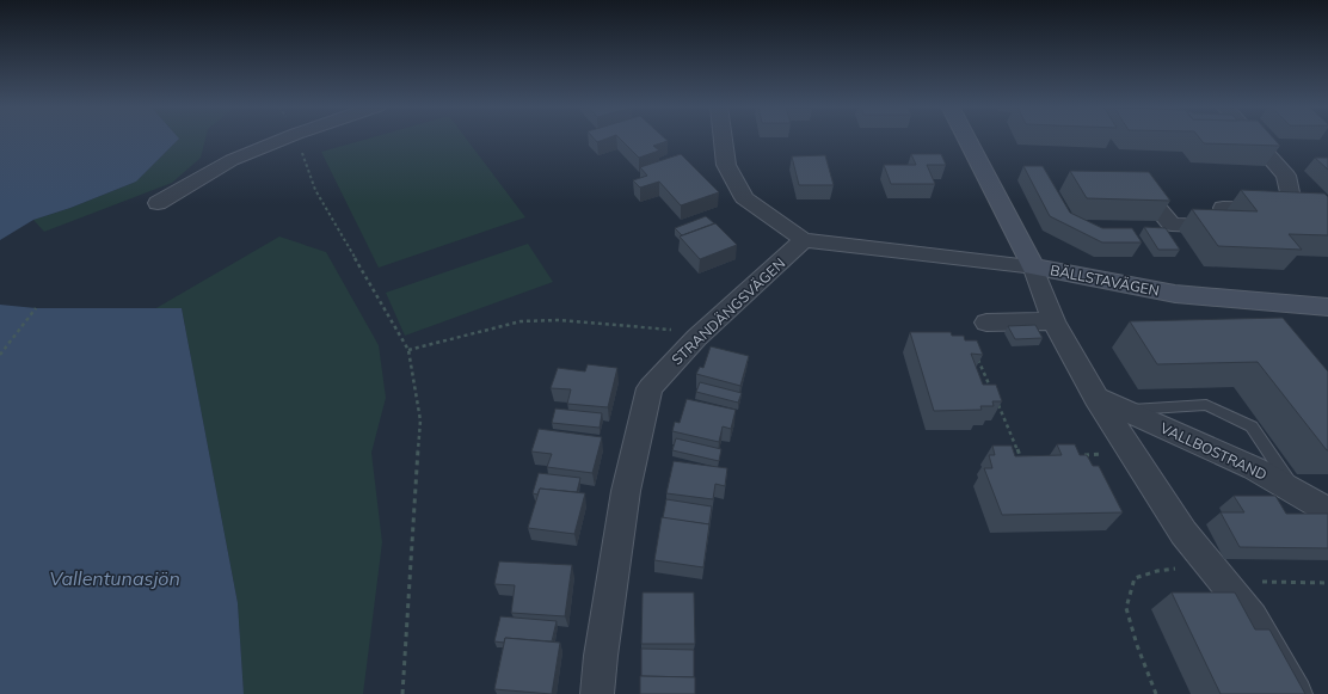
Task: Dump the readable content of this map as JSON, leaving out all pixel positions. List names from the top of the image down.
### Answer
{
  "streets": {
    "street": ["BÄLLSTAVÄGEN", "STRANDÄNGSVÄGEN", "VALLBOSTRAND"]
  },
  "water": ["Vallentunasjön"]
}
